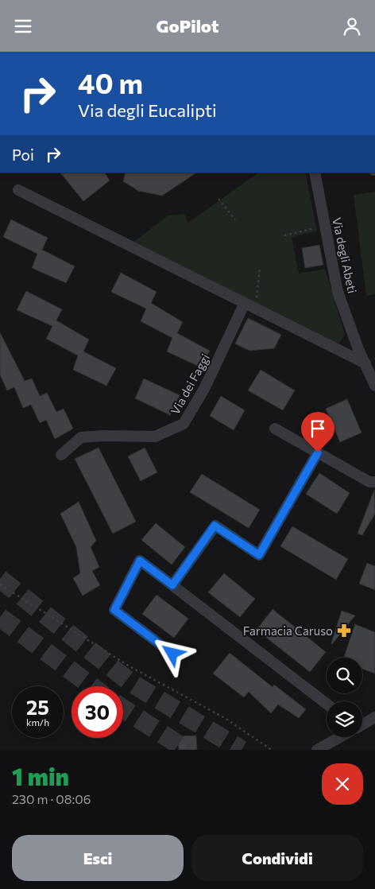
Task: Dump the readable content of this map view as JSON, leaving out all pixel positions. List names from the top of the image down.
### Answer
{
  "streets": {
    "street": ["Via degli Abeti", "Via dei Faggi"]
  },
  "places": {
    "pharmacy": ["Farmacia Caruso"]
  },
  "page": {
    "header": "GoPilot",
    "turn": ["40 m", "Via degli Eucalipti"],
    "then": "Poi",
    "speed": "25 km/h",
    "limit": "30",
    "heading": ["1 min", "230 m · 08:06"],
    "buttons": ["Esci", "Condividi"]
  }
}
